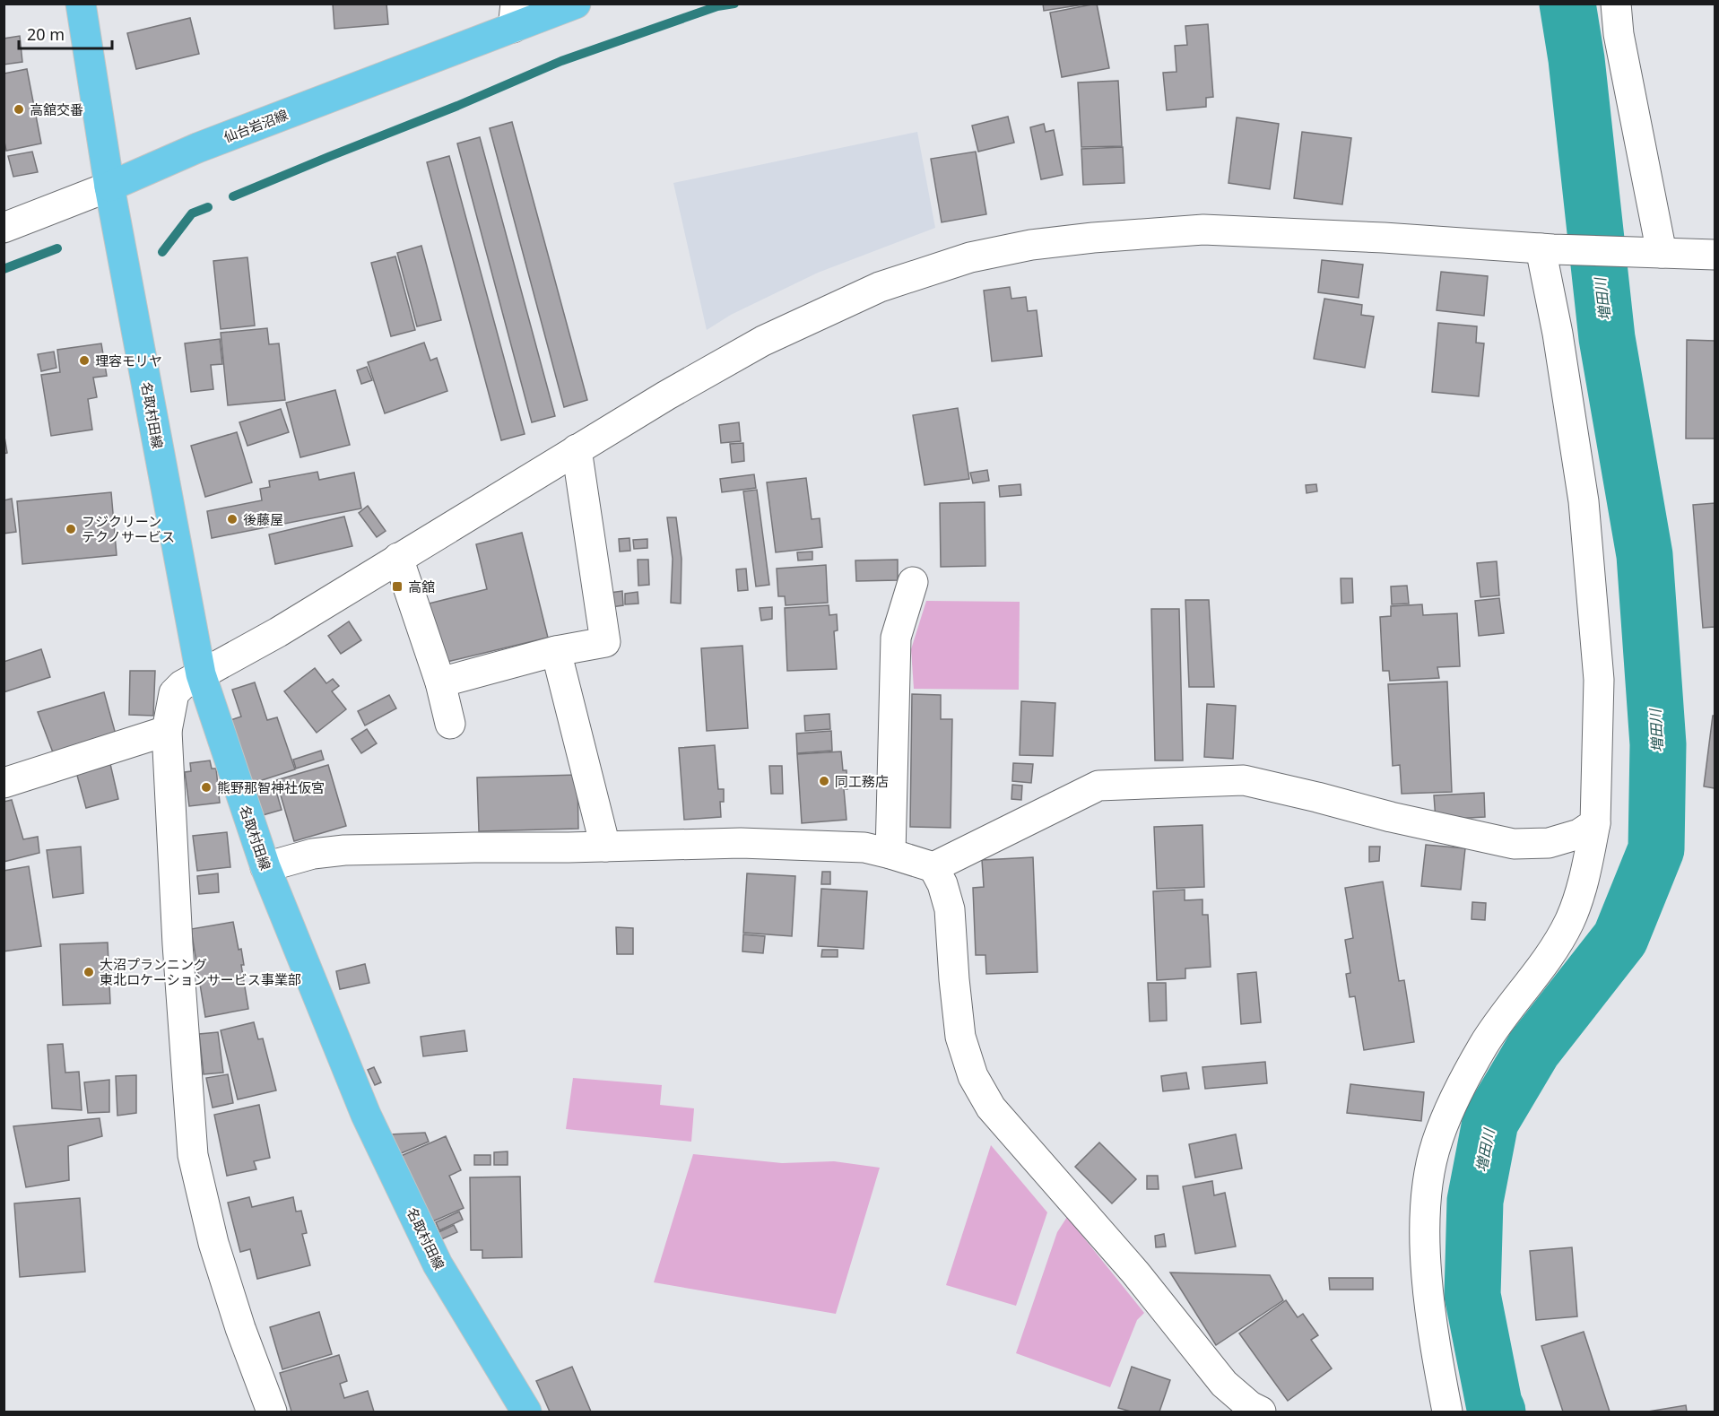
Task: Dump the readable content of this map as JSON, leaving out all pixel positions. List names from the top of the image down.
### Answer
{
  "streets": {
    "main road": ["仙台岩沼線", "名取村田線"]
  },
  "crossings": [
    ["仙台岩沼線", "名取村田線"]
  ],
  "water": ["増田川"],
  "places": {
    "other": [
      "高舘交番",
      "理容モリヤ",
      "後藤屋",
      "フジクリーン テクノサービス",
      "同工務店",
      "熊野那智神社仮宮",
      "大沼プランニング 東北ロケーションサービス事業部"
    ],
    "transit": ["高舘"]
  },
  "scale_bar": "20 m"
}
